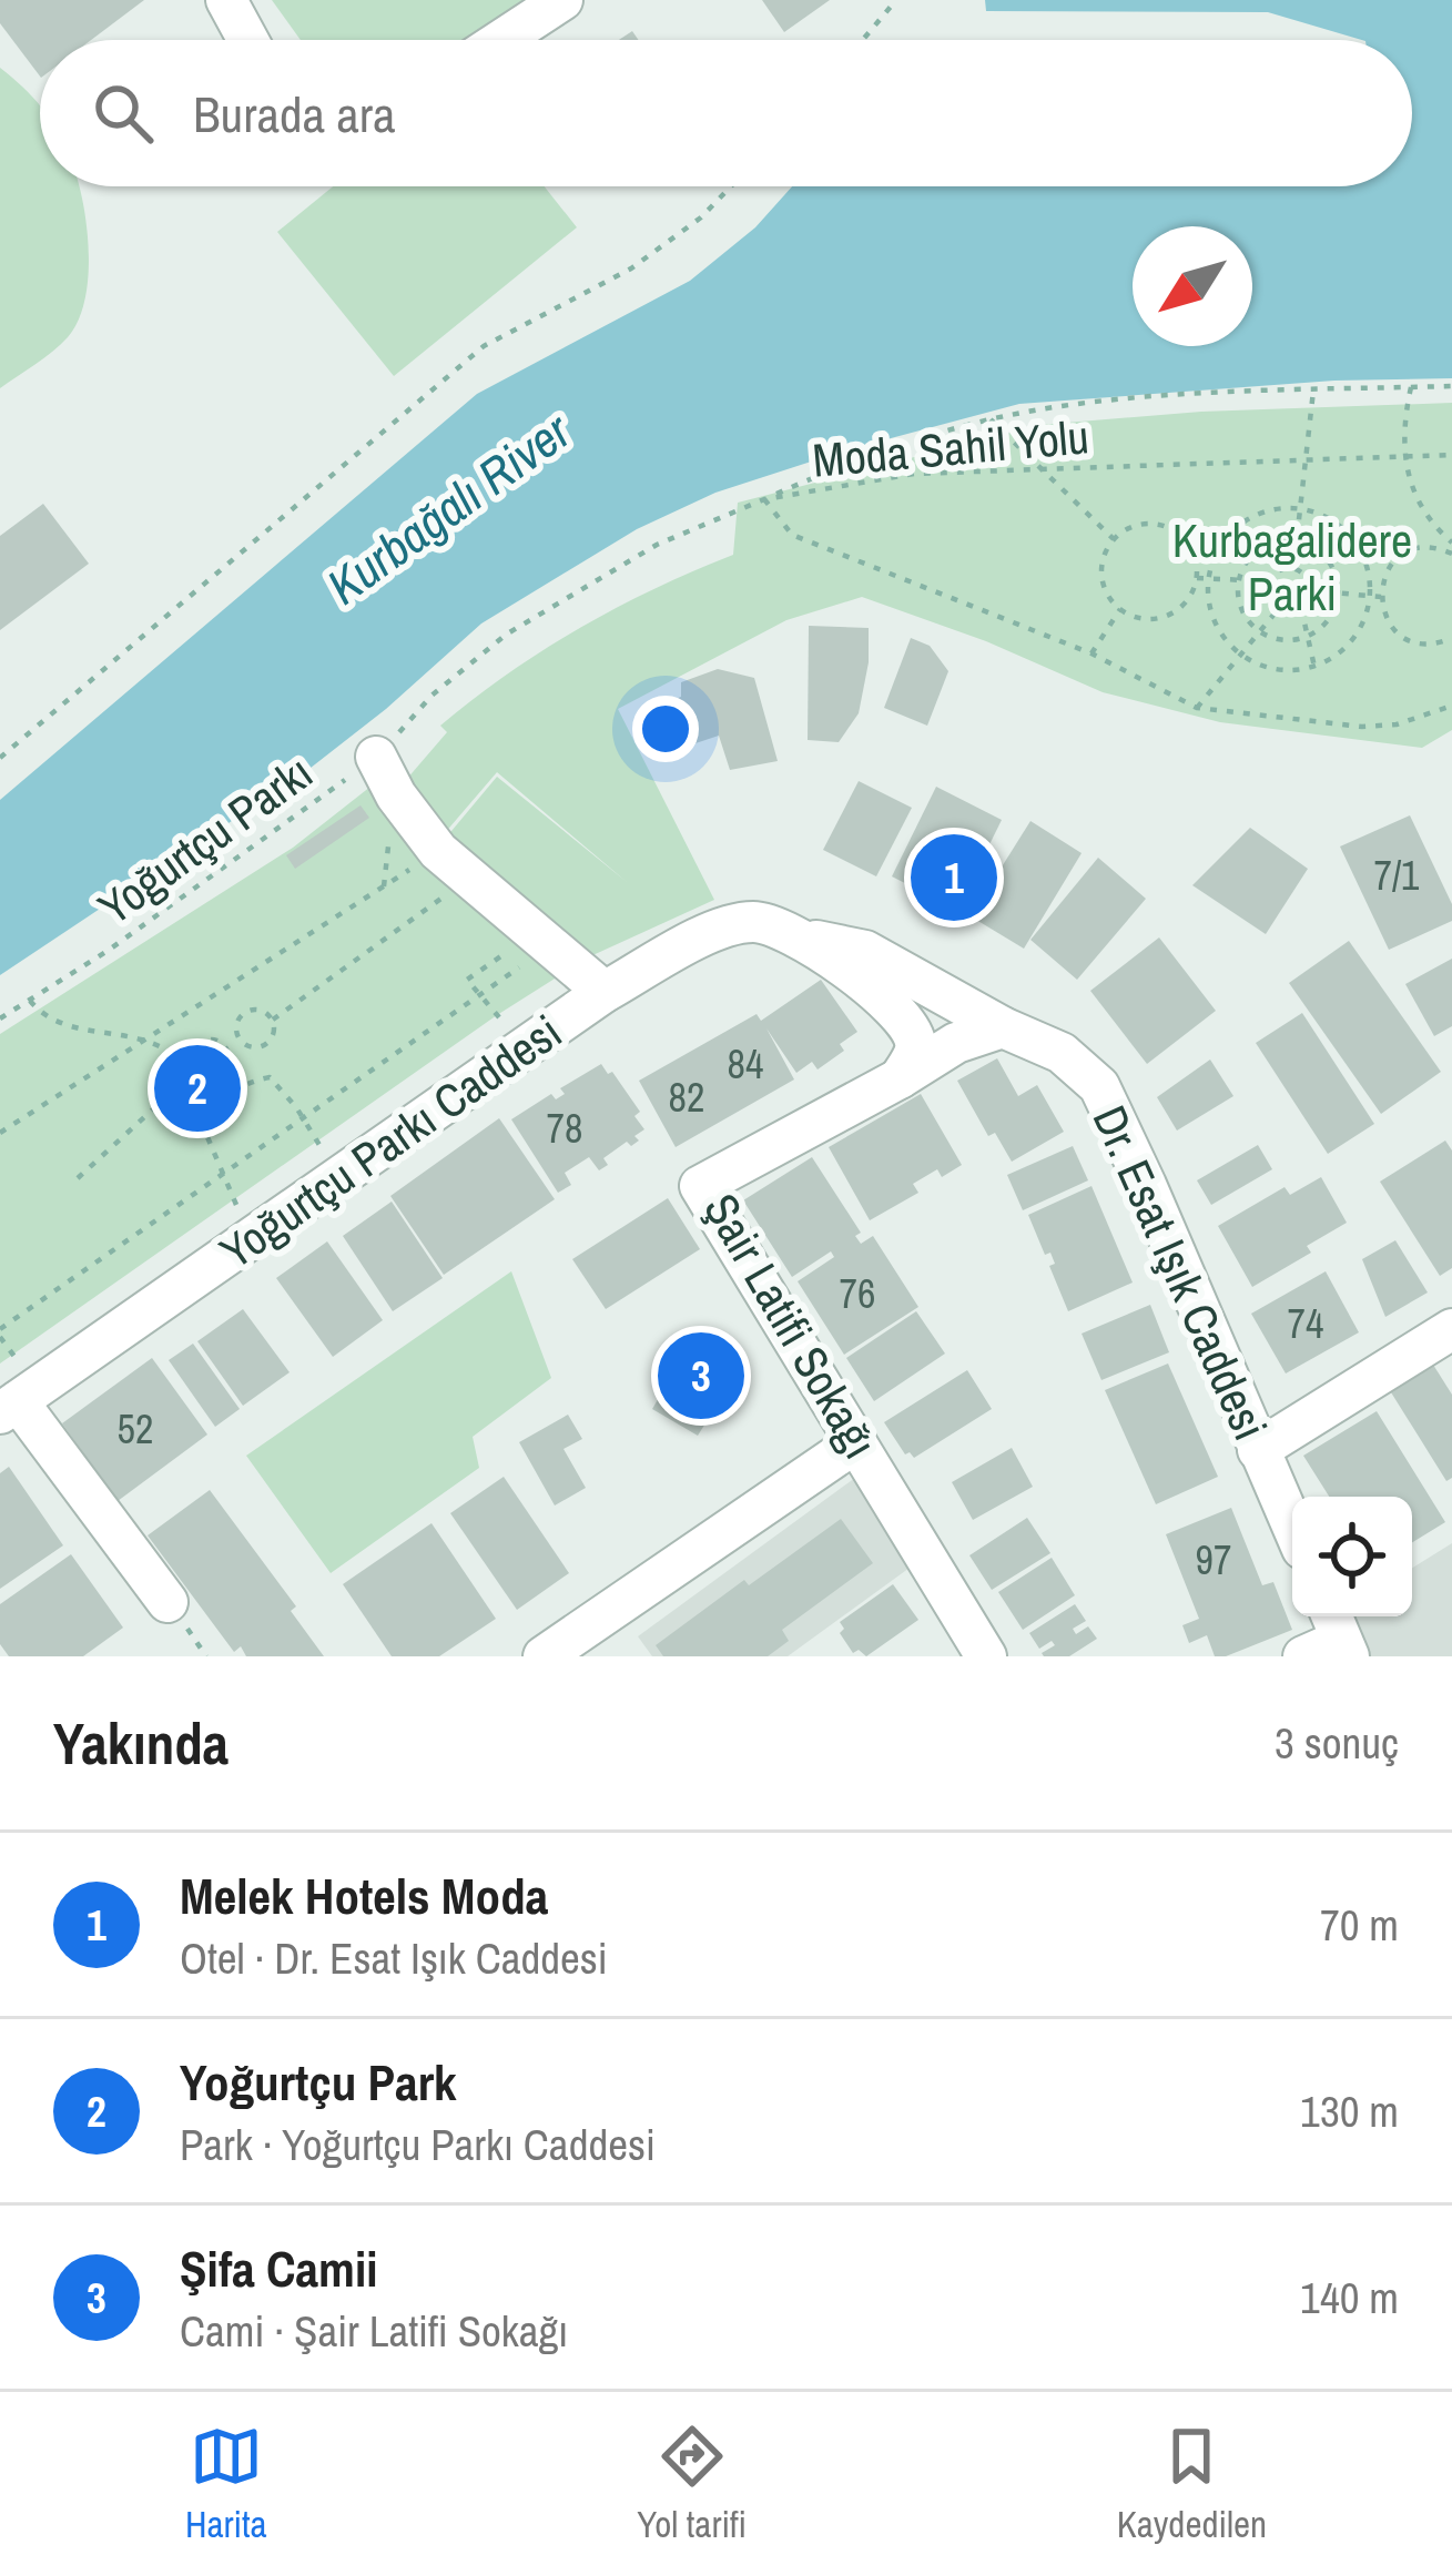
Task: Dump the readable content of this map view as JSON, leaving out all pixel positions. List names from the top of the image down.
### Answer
{
  "streets": {
    "street": ["Yoğurtçu Parkı Caddesi", "Dr. Esat Işık Caddesi", "Şair Latifi Sokağı"],
    "path": ["Moda Sahil Yolu", "Yoğurtçu Parkı"]
  },
  "crossings": [
    ["Moda Sahil Yolu", "Yoğurtçu Parkı"],
    ["Yoğurtçu Parkı Caddesi", "Dr. Esat Işık Caddesi"],
    ["Dr. Esat Işık Caddesi", "Şair Latifi Sokağı"]
  ],
  "water": ["Kurbağalı River"],
  "parks": ["Kurbagalidere Parki"],
  "house_numbers": [
    "7/1",
    "84",
    "82",
    "78",
    "76",
    "74",
    "52",
    "97"
  ],
  "north": "bottom left",
  "page": {
    "search": "Burada ara",
    "pins": ["1", "2", "3"],
    "heading": ["Yakında", "3 sonuç"],
    "list": [
      {
        "mark": "1",
        "name": "Melek Hotels Moda",
        "note": "Otel · Dr. Esat Işık Caddesi",
        "value": "70 m"
      },
      {
        "mark": "2",
        "name": "Yoğurtçu Park",
        "note": "Park · Yoğurtçu Parkı Caddesi",
        "value": "130 m"
      },
      {
        "mark": "3",
        "name": "Şifa Camii",
        "note": "Cami · Şair Latifi Sokağı",
        "value": "140 m"
      }
    ],
    "nav": ["Harita", "Yol tarifi", "Kaydedilen"]
  }
}
